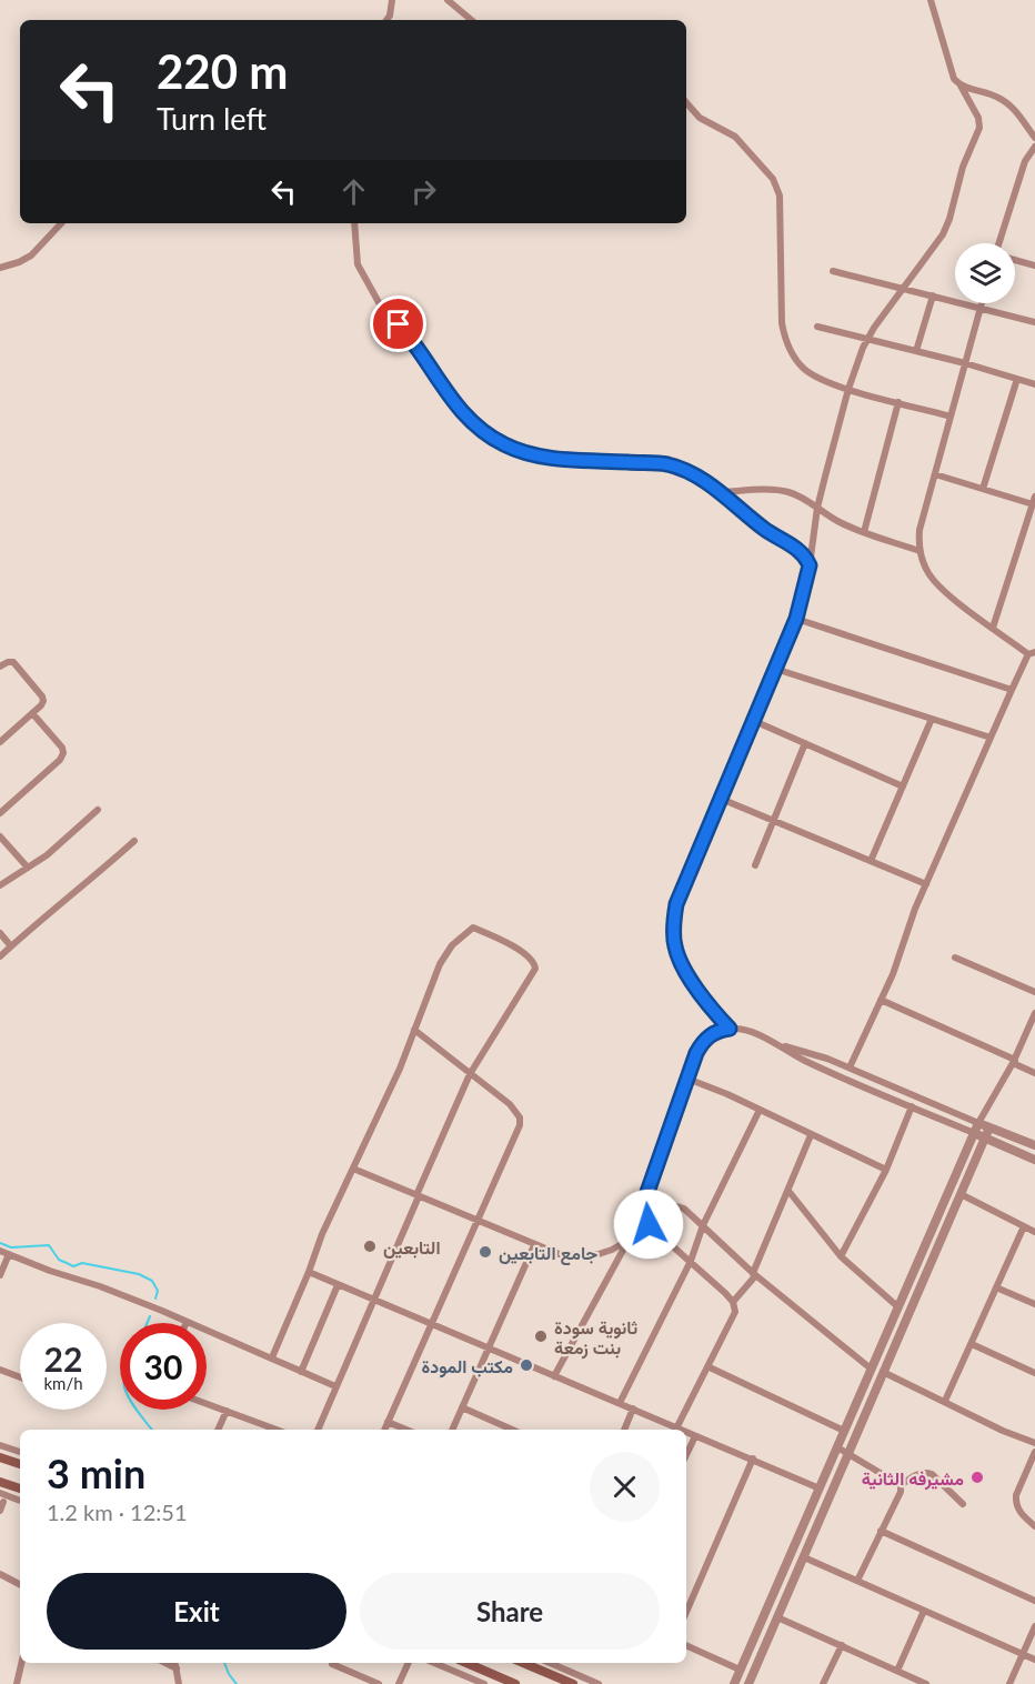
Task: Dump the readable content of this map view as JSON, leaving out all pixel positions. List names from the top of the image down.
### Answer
{
  "places": [
    "التابعين",
    "جامع التابعين",
    "ثانوية سودة بنت زمعة",
    "مكتب المودة",
    "مشيرفه الثانية"
  ],
  "page": {
    "turn": ["220 m", "Turn left"],
    "speed": "22 km/h",
    "limit": "30",
    "heading": ["3 min", "1.2 km · 12:51"],
    "buttons": ["Exit", "Share"]
  }
}
